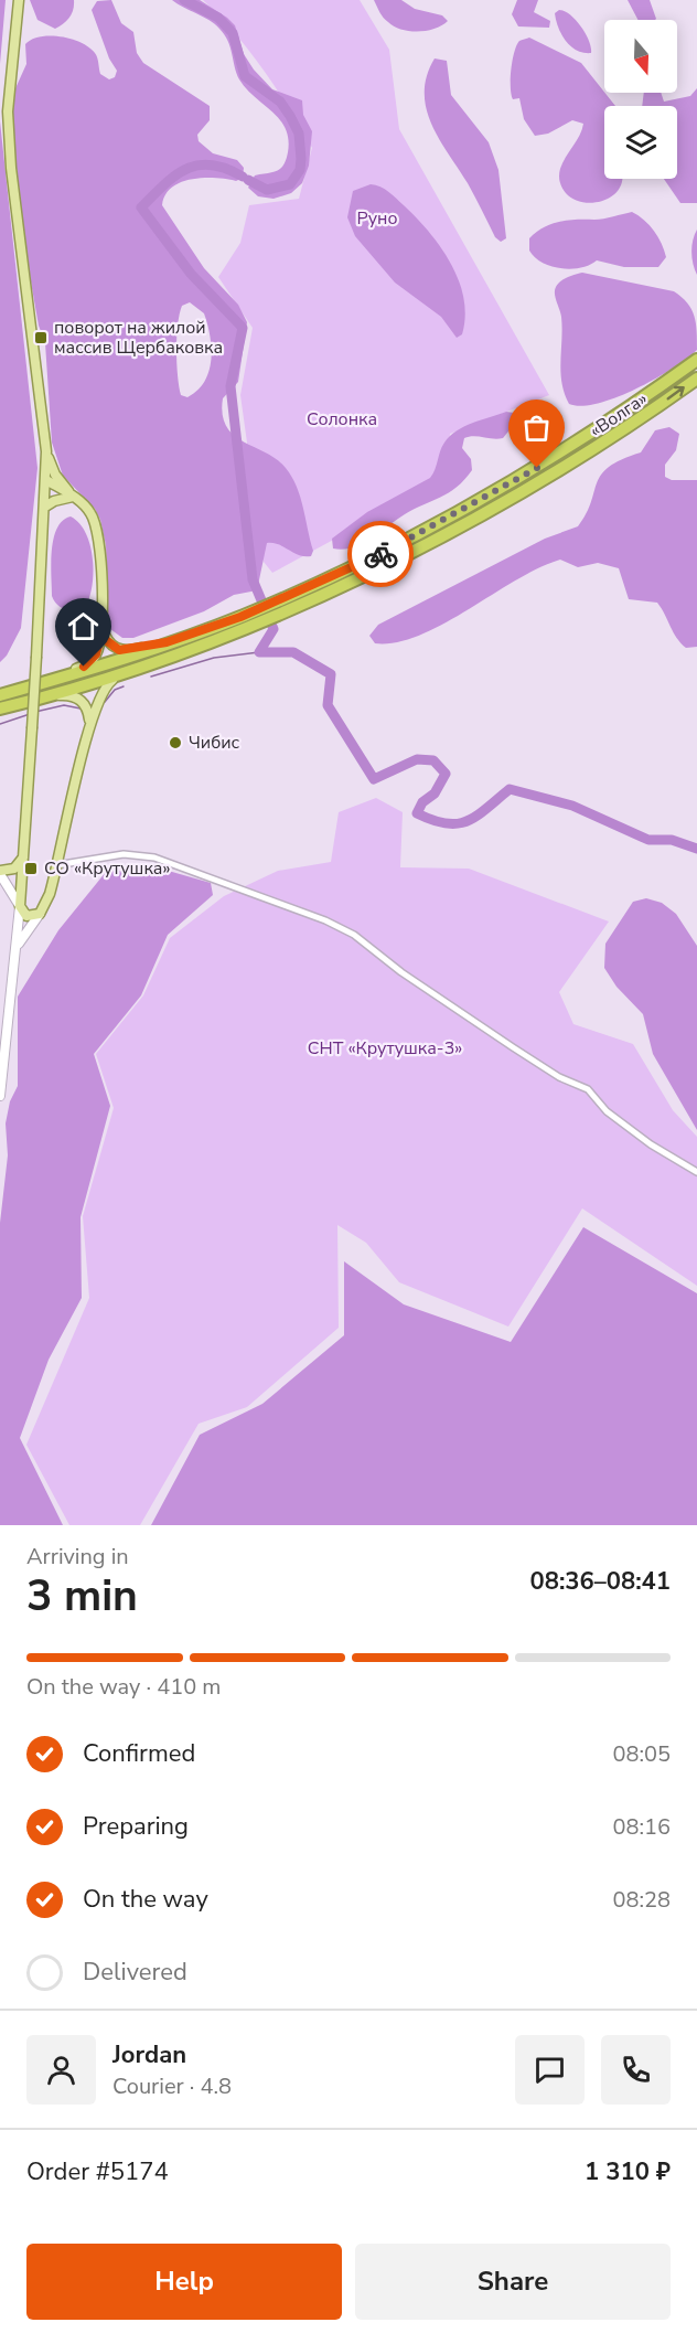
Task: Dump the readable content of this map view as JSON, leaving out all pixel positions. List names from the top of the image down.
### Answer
{
  "streets": {
    "highway": ["«Волга»"]
  },
  "parks": ["Руно", "Солонка", "СНТ «Крутушка-3»"],
  "places": {
    "transit": ["поворот на жилой массив Щербаковка", "СО «Крутушка»"],
    "other": ["Чибис"]
  },
  "north": "bottom",
  "page": {
    "heading": ["3 min", "Arriving in", "08:36–08:41"],
    "panel": [
      "Jordan",
      "Courier · 4.8",
      "Order #5174",
      "1 310 ₽"
    ],
    "bar": "On the way · 410 m",
    "list": [
      ["Confirmed", "08:05"],
      ["Preparing", "08:16"],
      ["On the way", "08:28"],
      "Delivered"
    ],
    "buttons": ["Help", "Share"]
  }
}
